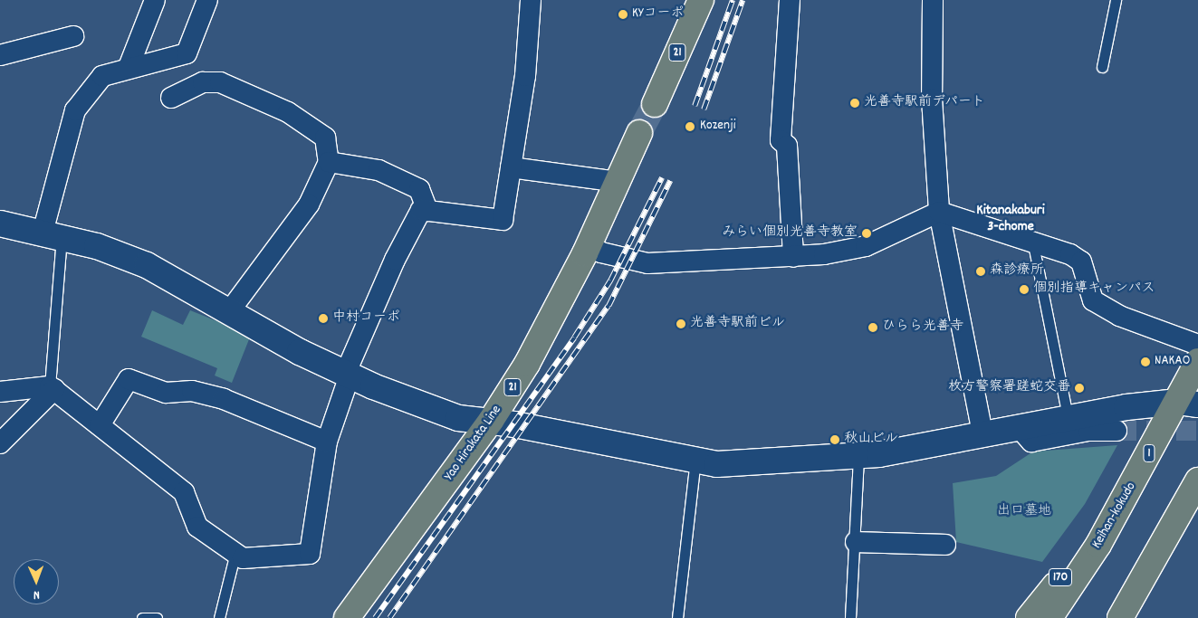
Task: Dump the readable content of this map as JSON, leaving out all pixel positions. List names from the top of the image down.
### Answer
{
  "streets": {
    "main road": [
      "21",
      "Yao Hirakata Line",
      "1",
      "Keihan-kokudo",
      "170"
    ]
  },
  "crossings": [
    ["Keihan-kokudo", "170"]
  ],
  "districts": ["Kitanakaburi 3-chome"],
  "parks": ["出口墓地"],
  "places": [
    "KYコーポ",
    "光善寺駅前デパート",
    "Kozenji",
    "みらい個別光善寺教室",
    "森診療所",
    "個別指導キャンパス",
    "中村コーポ",
    "光善寺駅前ビル",
    "ひらら光善寺",
    "NAKAO",
    "枚方警察署蹉蛇交番",
    "秋山ビル"
  ],
  "north": "bottom"
}
